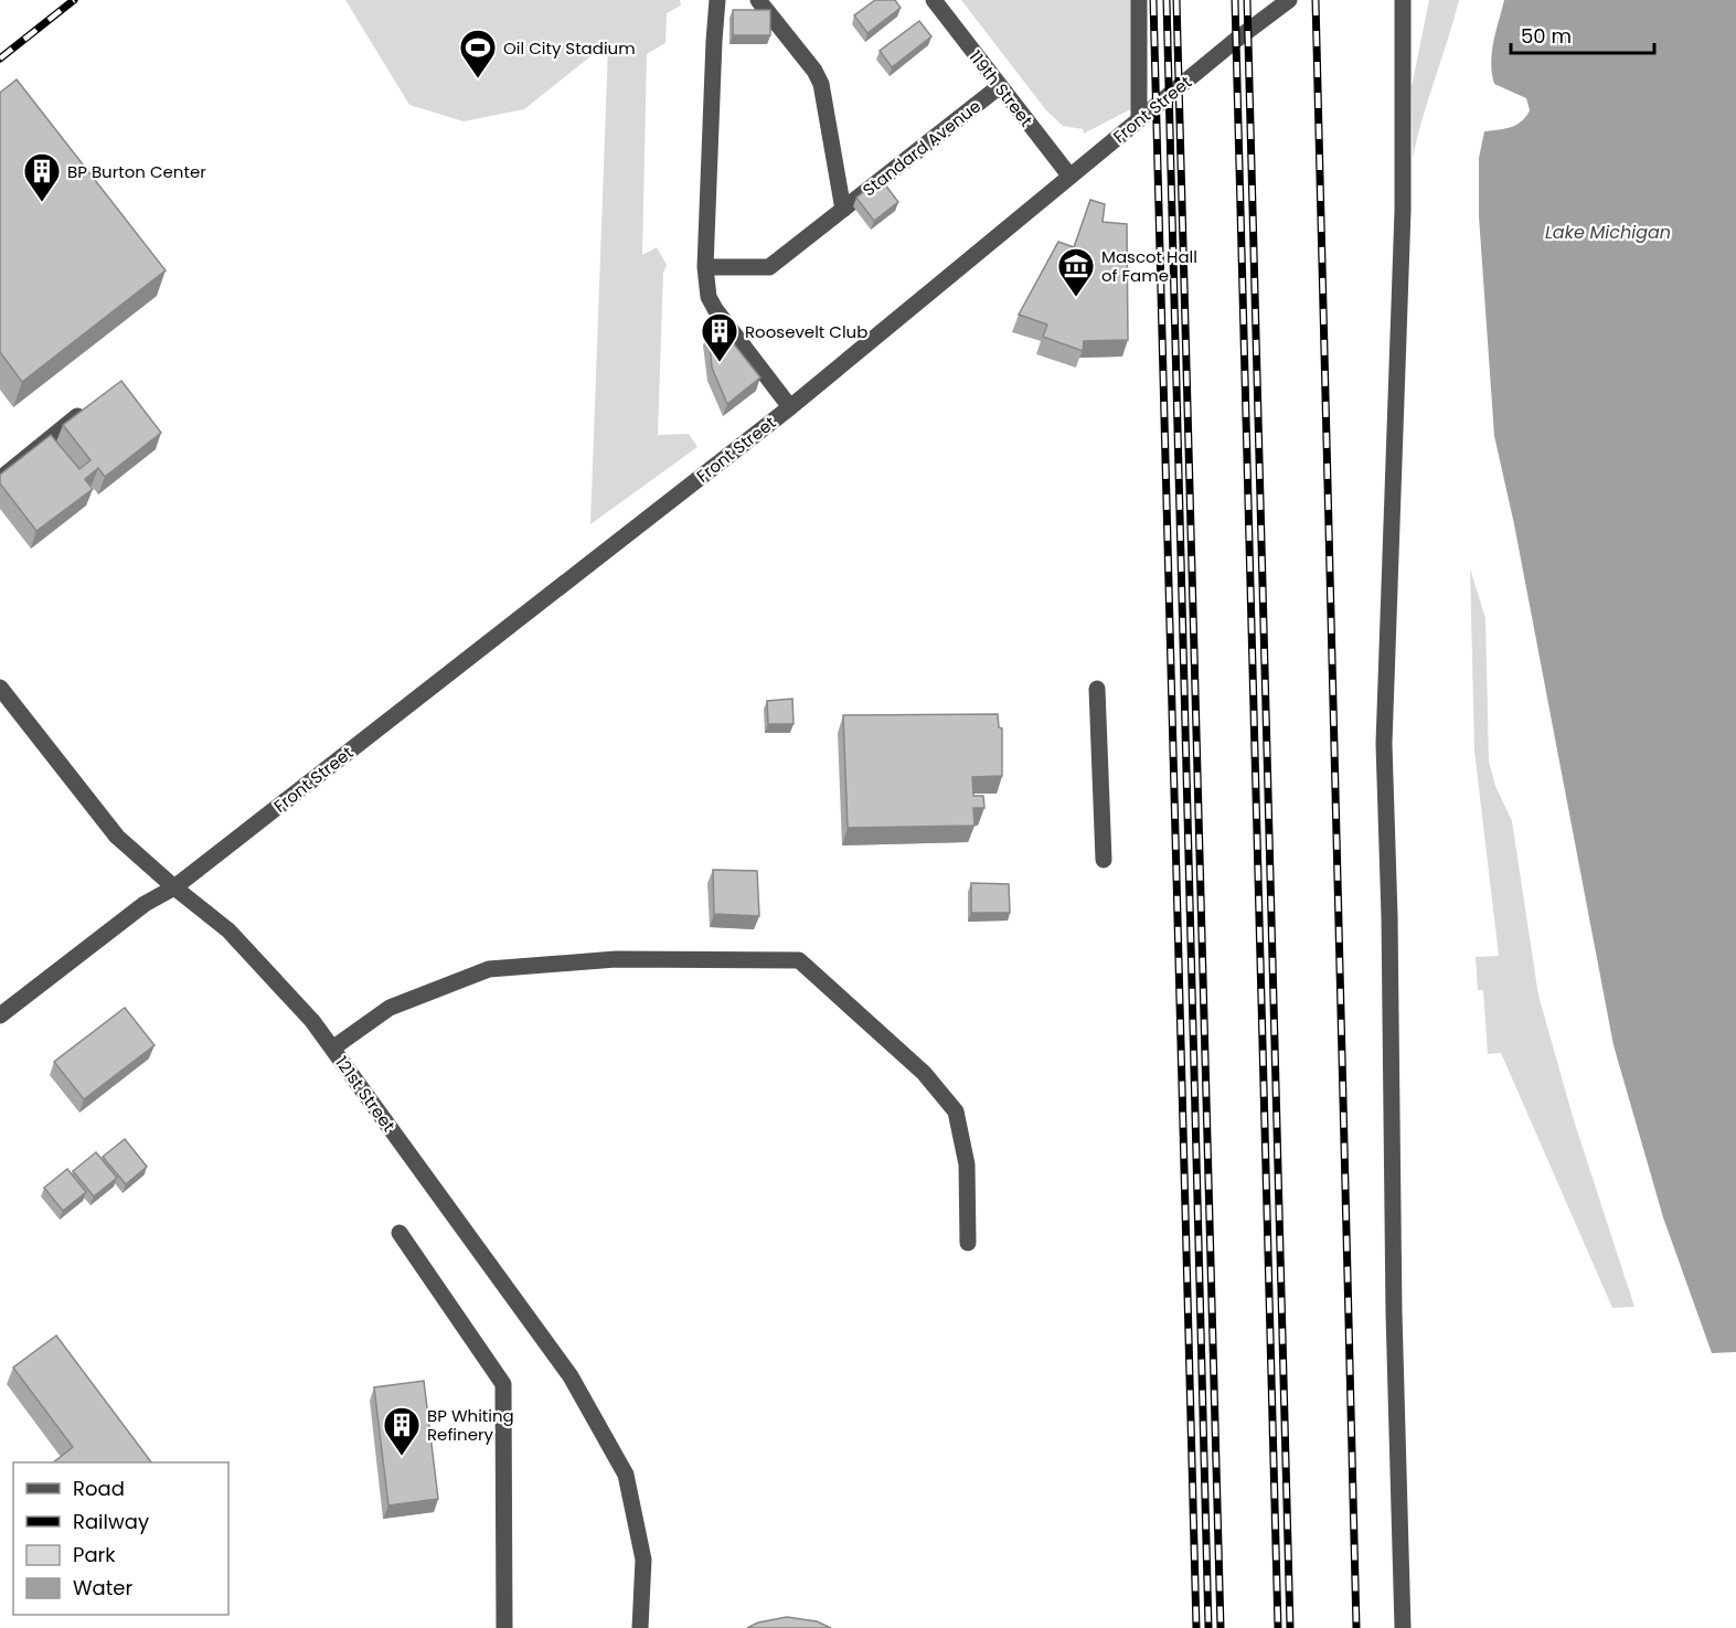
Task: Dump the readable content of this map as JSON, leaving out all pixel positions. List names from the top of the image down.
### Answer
{
  "streets": {
    "street": [
      "119th Street",
      "Front Street",
      "Standard Avenue",
      "121st Street"
    ]
  },
  "crossings": [
    ["119th Street", "Front Street"],
    ["119th Street", "Standard Avenue"],
    ["Front Street", "121st Street"]
  ],
  "water": ["Lake Michigan"],
  "places": {
    "sports": ["Oil City Stadium"],
    "building": ["BP Burton Center", "Roosevelt Club", "BP Whiting Refinery"],
    "museum": ["Mascot Hall of Fame"]
  },
  "legend": [
    "Road",
    "Railway",
    "Park",
    "Water"
  ],
  "scale_bar": "50 m"
}
